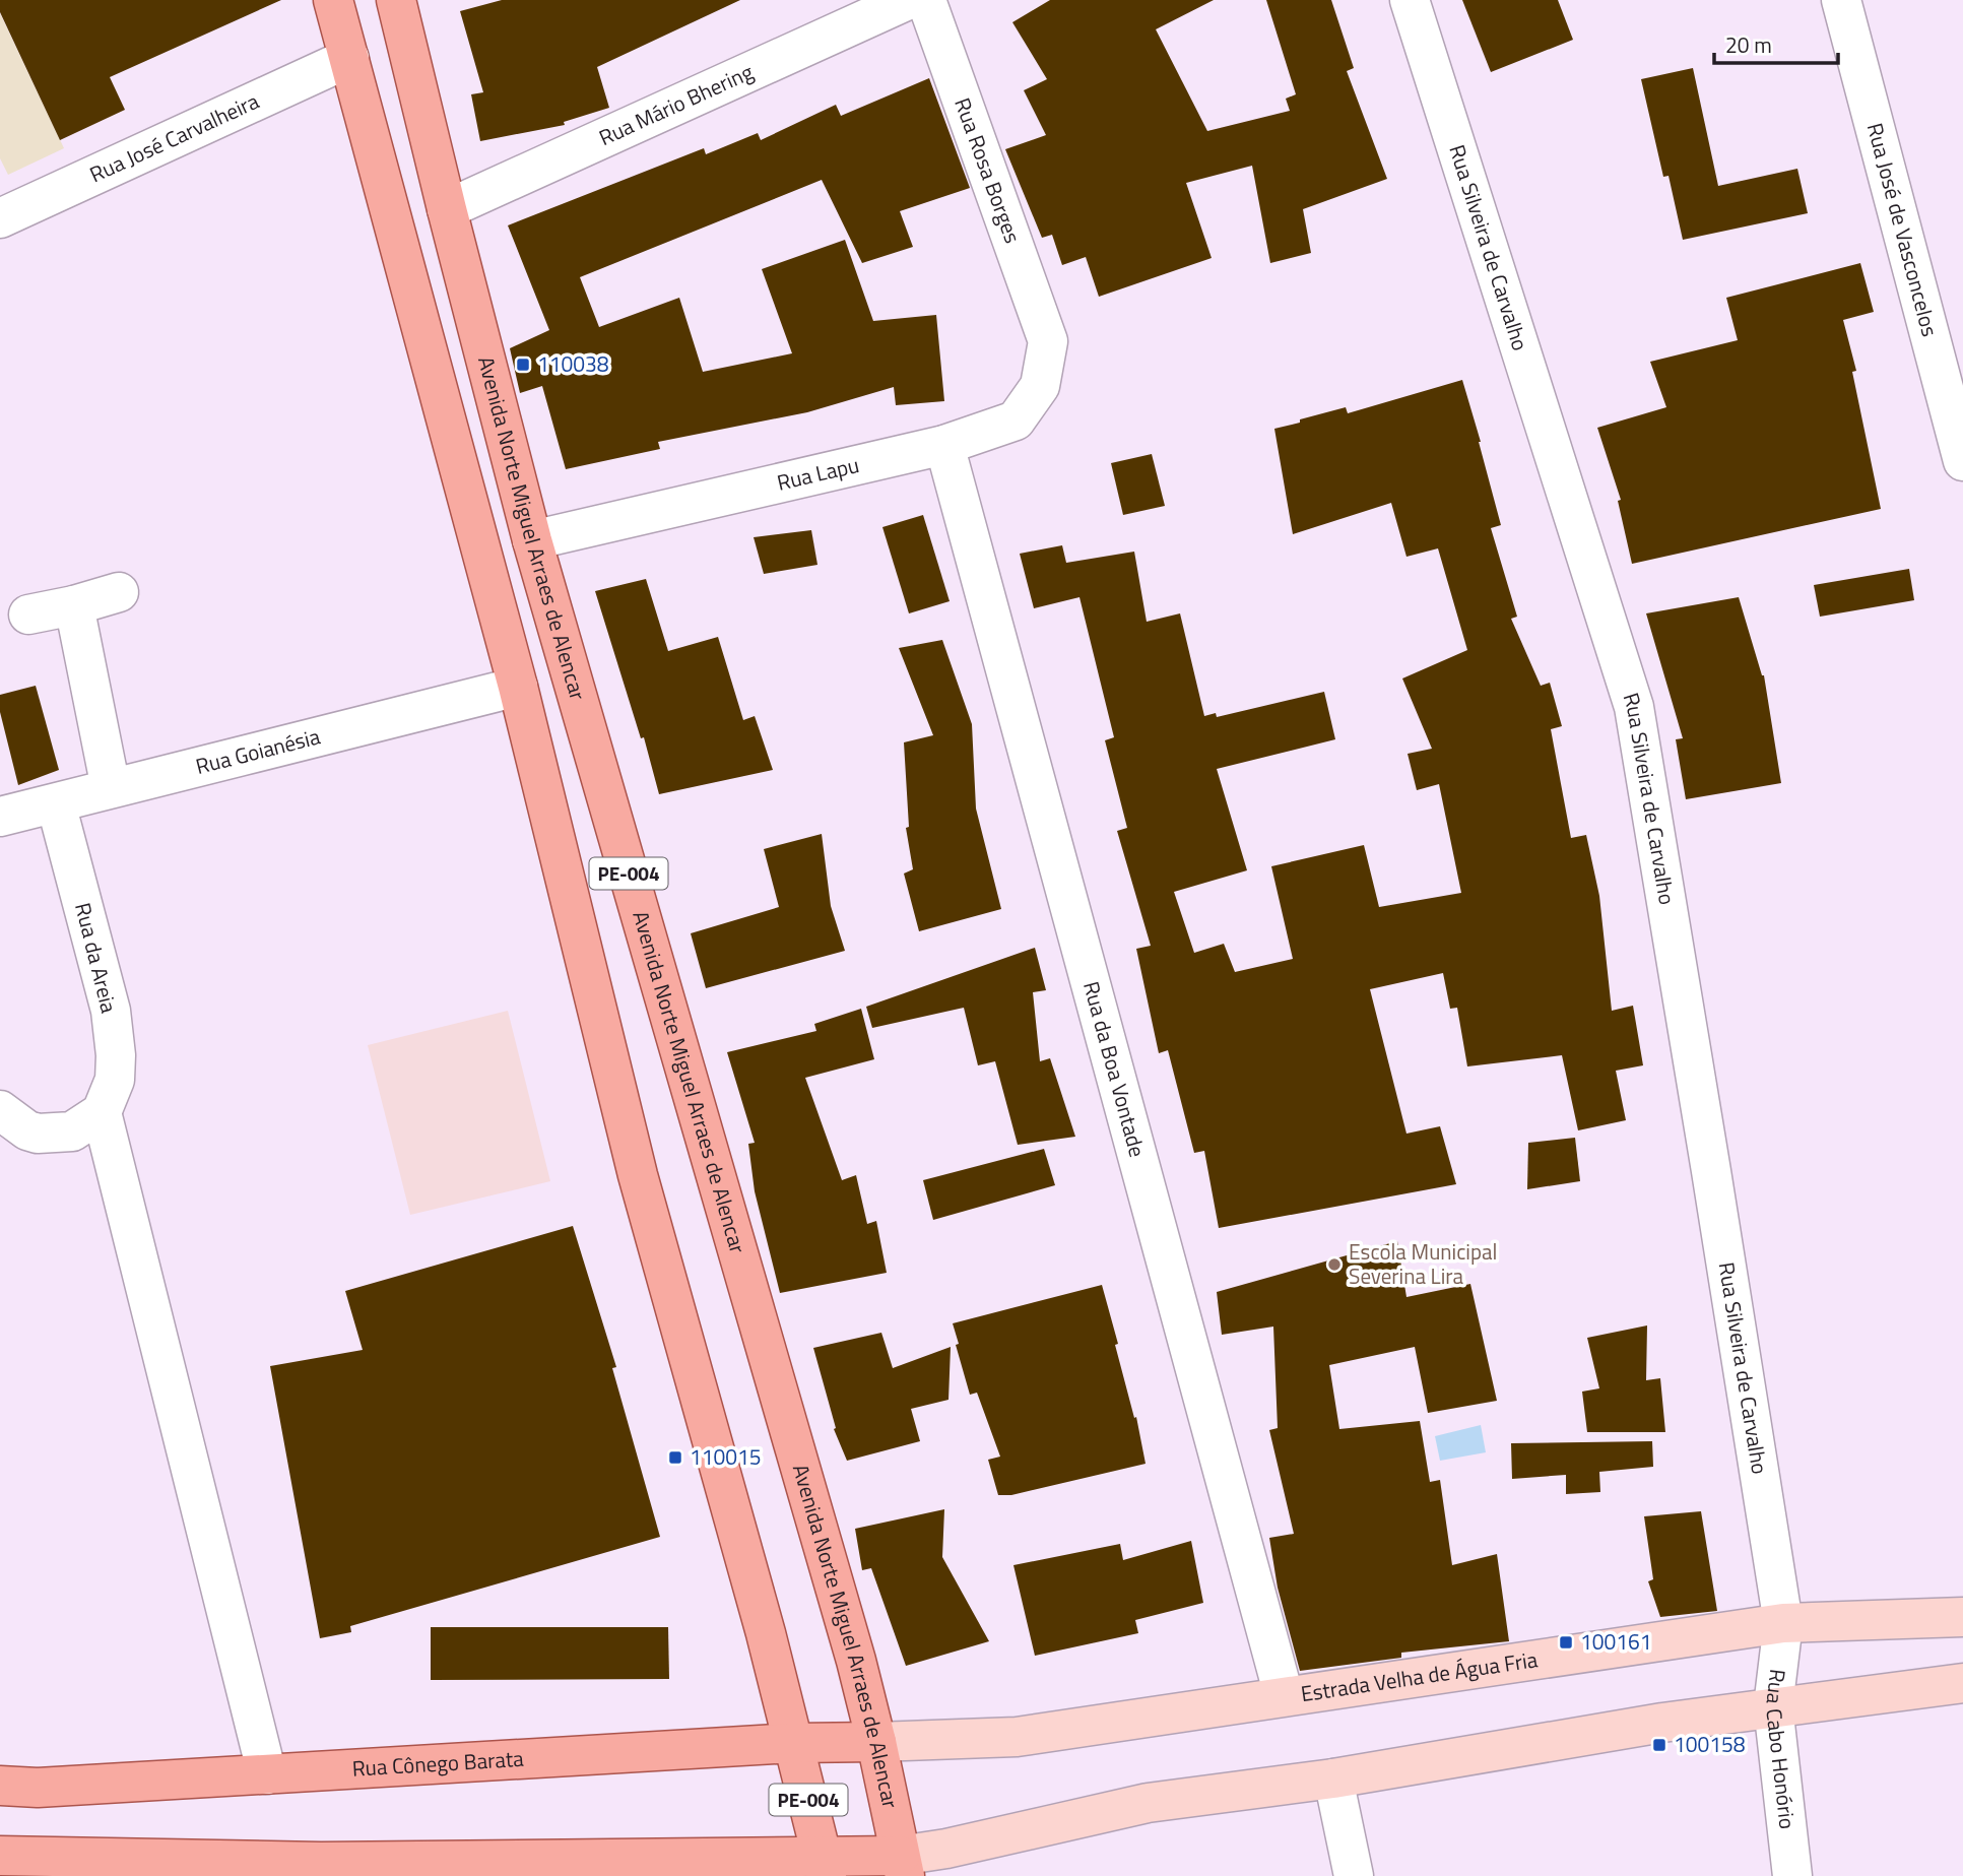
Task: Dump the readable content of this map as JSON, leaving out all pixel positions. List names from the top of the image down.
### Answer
{
  "streets": {
    "main road": [
      "Avenida Norte Miguel Arraes de Alencar",
      "PE-004",
      "Estrada Velha de Água Fria",
      "Rua Cônego Barata"
    ],
    "street": [
      "Rua Mário Bhering",
      "Rua José Carvalheira",
      "Rua Rosa Borges",
      "Rua José de Vasconcelos",
      "Rua Silveira de Carvalho",
      "Rua Lapu",
      "Rua Goianésia",
      "Rua da Areia",
      "Rua da Boa Vontade",
      "Rua Cabo Honório"
    ]
  },
  "crossings": [
    ["Rua Mário Bhering", "Avenida Norte Miguel Arraes de Alencar"],
    ["Rua José Carvalheira", "PE-004"],
    ["Rua Rosa Borges", "Rua Lapu"],
    ["Rua Silveira de Carvalho", "Estrada Velha de Água Fria"],
    ["Rua Silveira de Carvalho", "Rua Cabo Honório"],
    ["Rua Lapu", "Avenida Norte Miguel Arraes de Alencar"],
    ["Rua Lapu", "Rua da Boa Vontade"],
    ["Avenida Norte Miguel Arraes de Alencar", "Estrada Velha de Água Fria"],
    ["Avenida Norte Miguel Arraes de Alencar", "Rua Cônego Barata"],
    ["Rua Goianésia", "PE-004"],
    ["Rua Goianésia", "Rua da Areia"],
    ["PE-004", "Rua Cônego Barata"],
    ["Rua da Boa Vontade", "Estrada Velha de Água Fria"],
    ["Estrada Velha de Água Fria", "Rua Cabo Honório"],
    ["Estrada Velha de Água Fria", "Rua Cônego Barata"]
  ],
  "places": {
    "transit": [
      "110038",
      "110015",
      "100161",
      "100158"
    ],
    "other": ["Escola Municipal Severina Lira"]
  },
  "scale_bar": "20 m"
}
